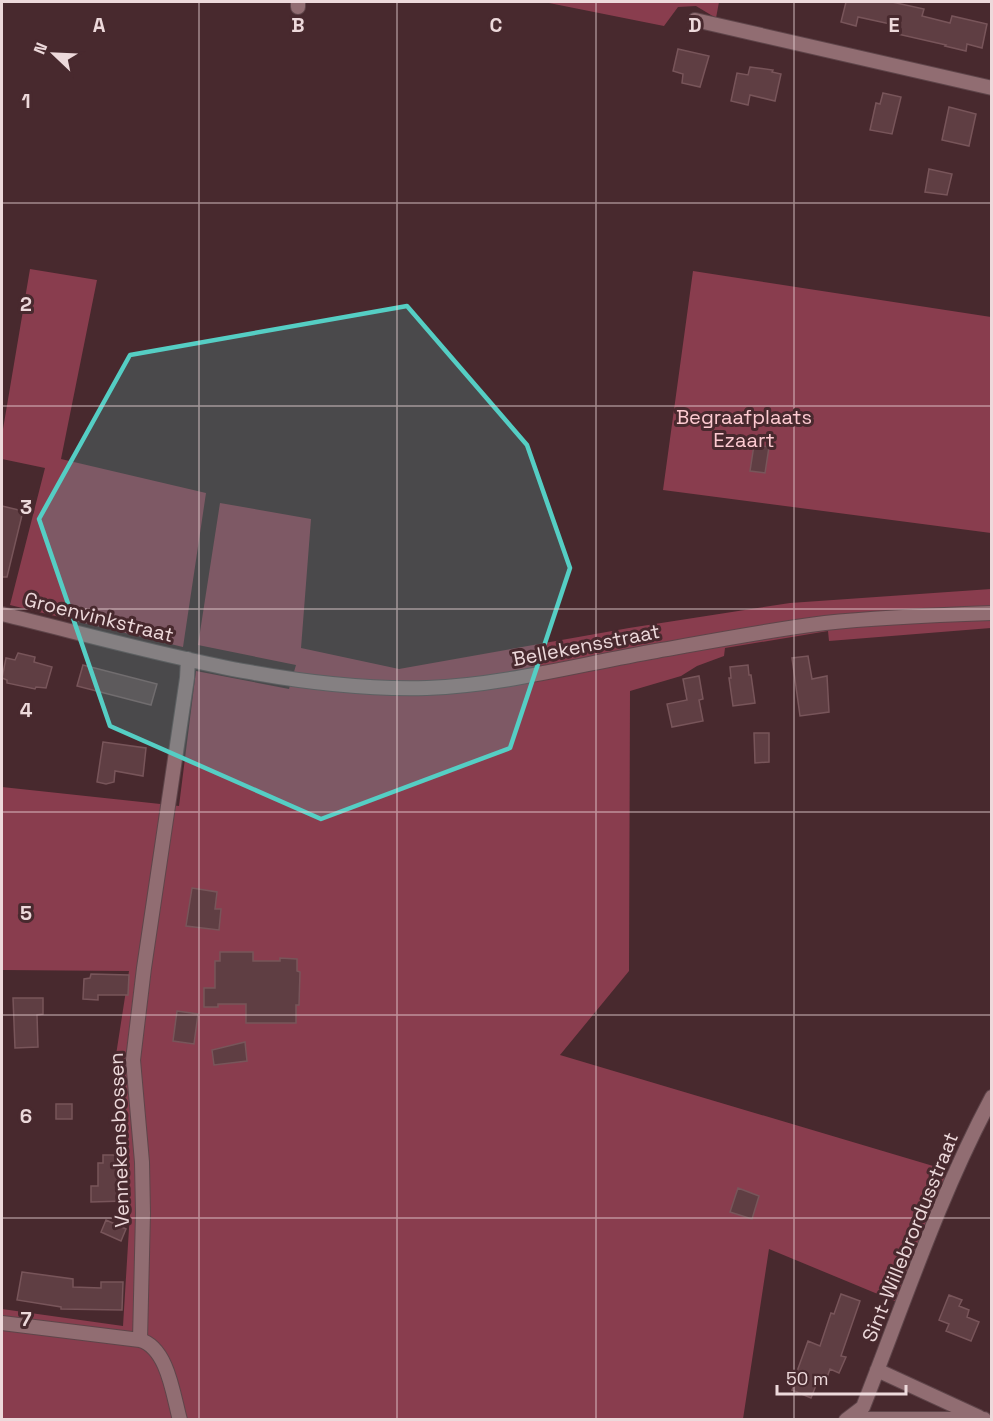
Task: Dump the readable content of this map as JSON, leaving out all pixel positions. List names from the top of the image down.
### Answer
{
  "streets": {
    "street": [
      "Groenvinkstraat",
      "Bellekensstraat",
      "Vennekensbossen",
      "Sint-Willebrordusstraat"
    ]
  },
  "crossings": [
    ["Groenvinkstraat", "Bellekensstraat"],
    ["Groenvinkstraat", "Vennekensbossen"],
    ["Bellekensstraat", "Vennekensbossen"]
  ],
  "parks": ["Begraafplaats Ezaart"],
  "scale_bar": "50 m",
  "north": "top left",
  "grid": {
    "columns": [
      "A",
      "B",
      "C",
      "D",
      "E"
    ],
    "rows": [
      "1",
      "2",
      "3",
      "4",
      "5",
      "6",
      "7"
    ]
  }
}
